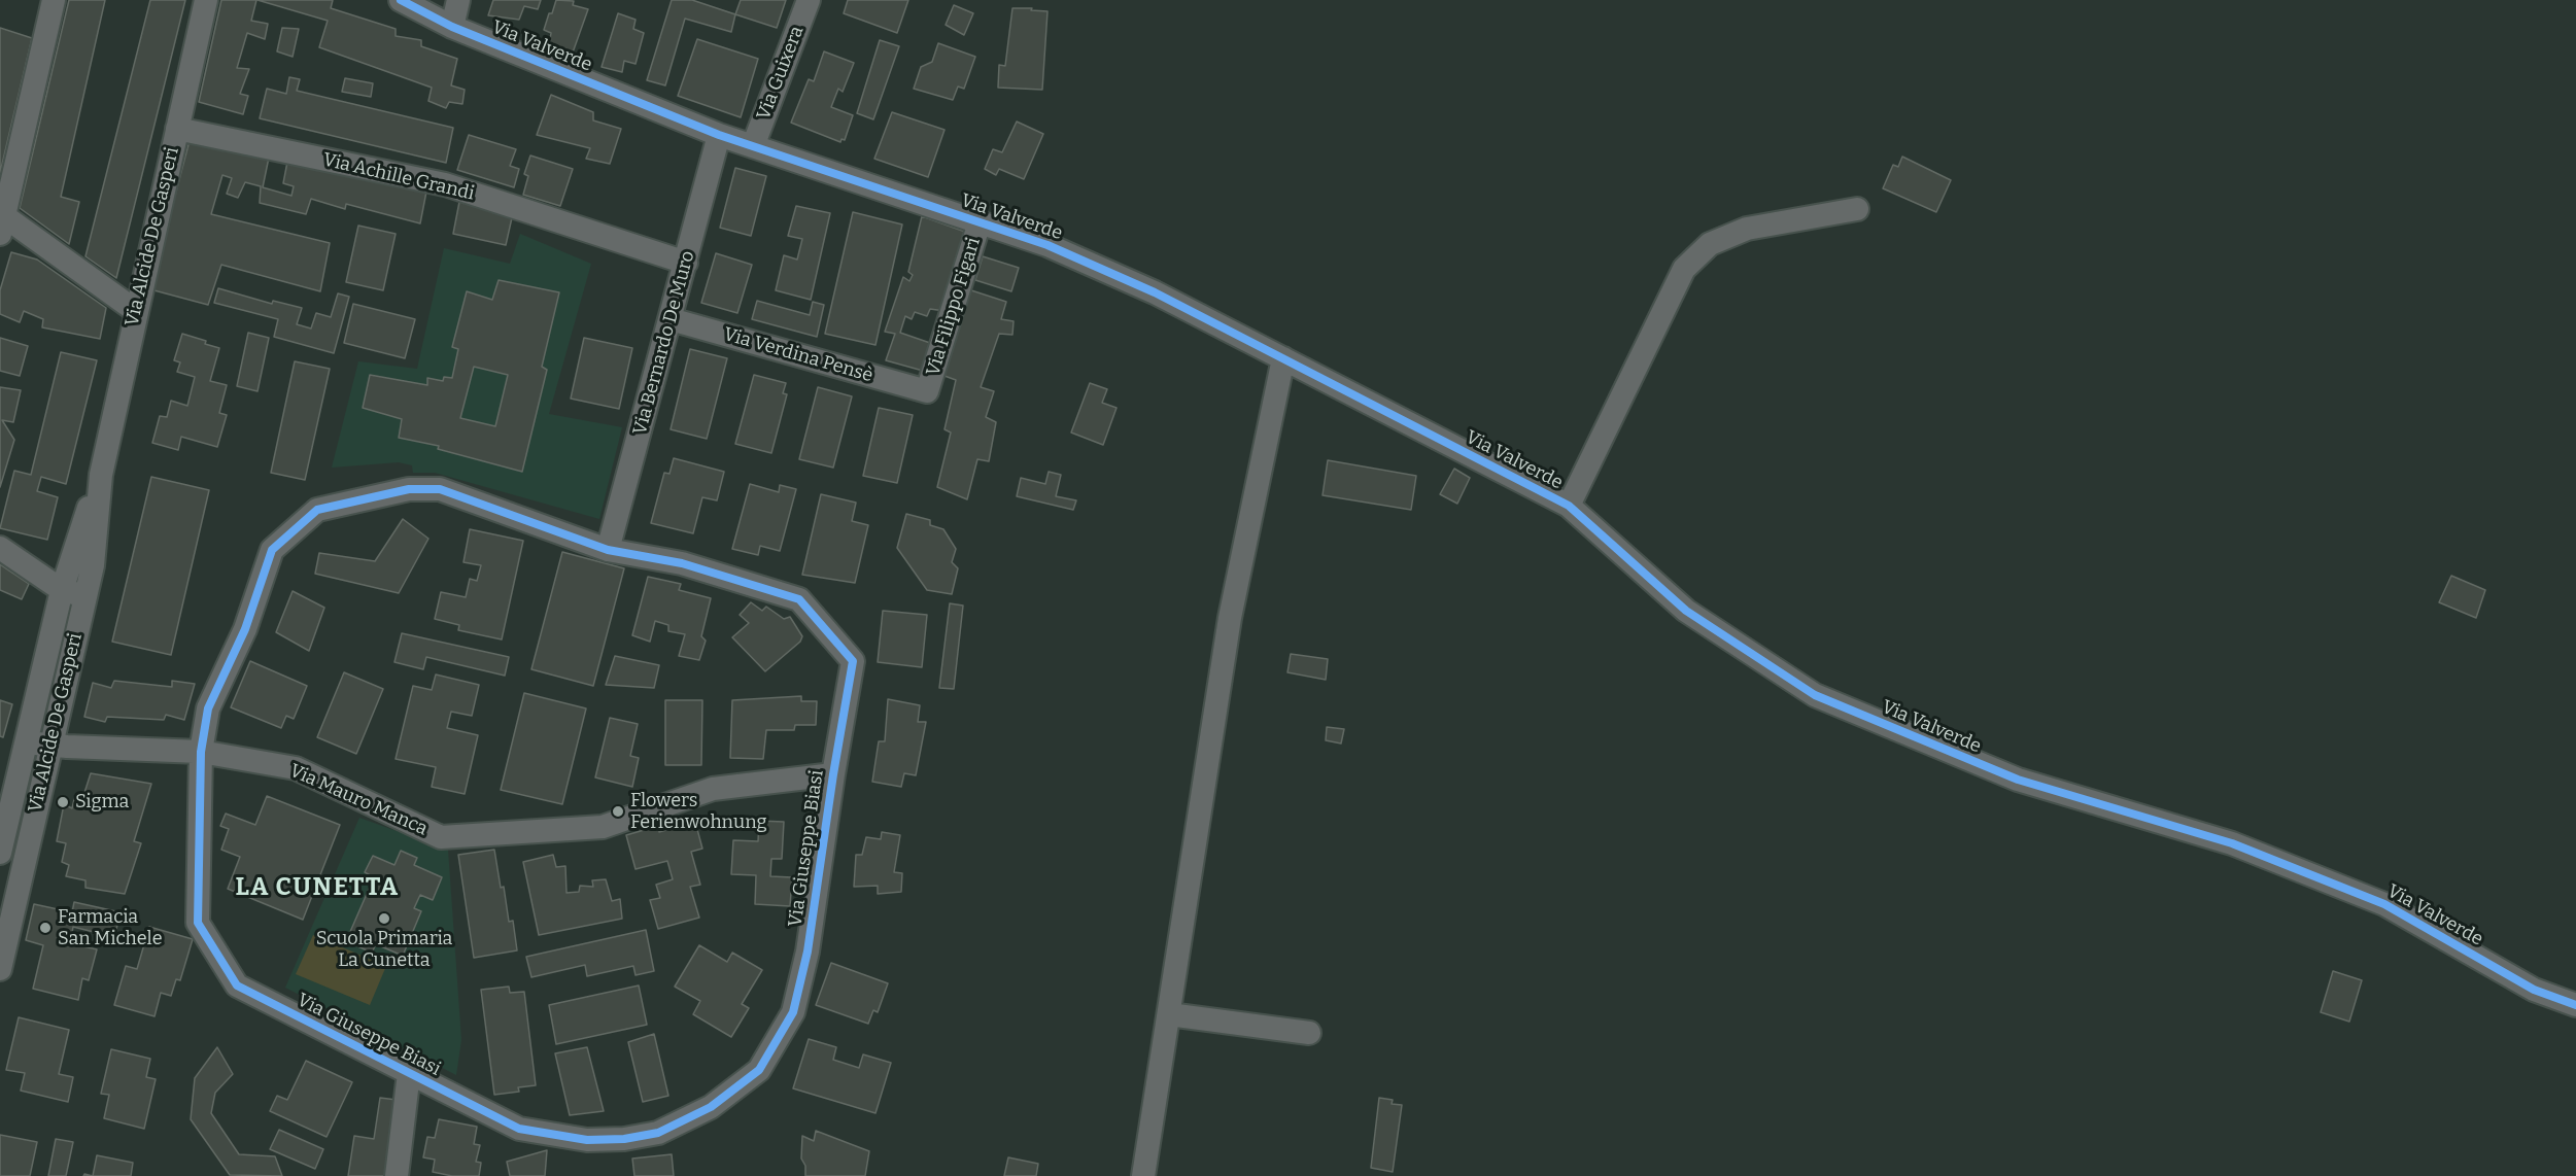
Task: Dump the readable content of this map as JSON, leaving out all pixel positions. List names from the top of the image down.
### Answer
{
  "streets": {
    "street": [
      "Via Valverde",
      "Via Guixera",
      "Via Achille Grandi",
      "Via Alcide De Gasperi",
      "Via Filippo Figari",
      "Via Bernardo De Muro",
      "Via Verdina Pensè",
      "Via Mauro Manca",
      "Via Giuseppe Biasi"
    ]
  },
  "crossings": [
    ["Via Valverde", "Via Guixera"],
    ["Via Valverde", "Via Filippo Figari"],
    ["Via Valverde", "Via Bernardo De Muro"],
    ["Via Achille Grandi", "Via Alcide De Gasperi"],
    ["Via Achille Grandi", "Via Bernardo De Muro"],
    ["Via Alcide De Gasperi", "Via Mauro Manca"],
    ["Via Filippo Figari", "Via Verdina Pensè"],
    ["Via Bernardo De Muro", "Via Verdina Pensè"],
    ["Via Bernardo De Muro", "Via Giuseppe Biasi"],
    ["Via Mauro Manca", "Via Giuseppe Biasi"]
  ],
  "districts": ["LA CUNETTA"],
  "places": [
    "Sigma",
    "Flowers Ferienwohnung",
    "Scuola Primaria La Cunetta",
    "Farmacia San Michele"
  ]
}
